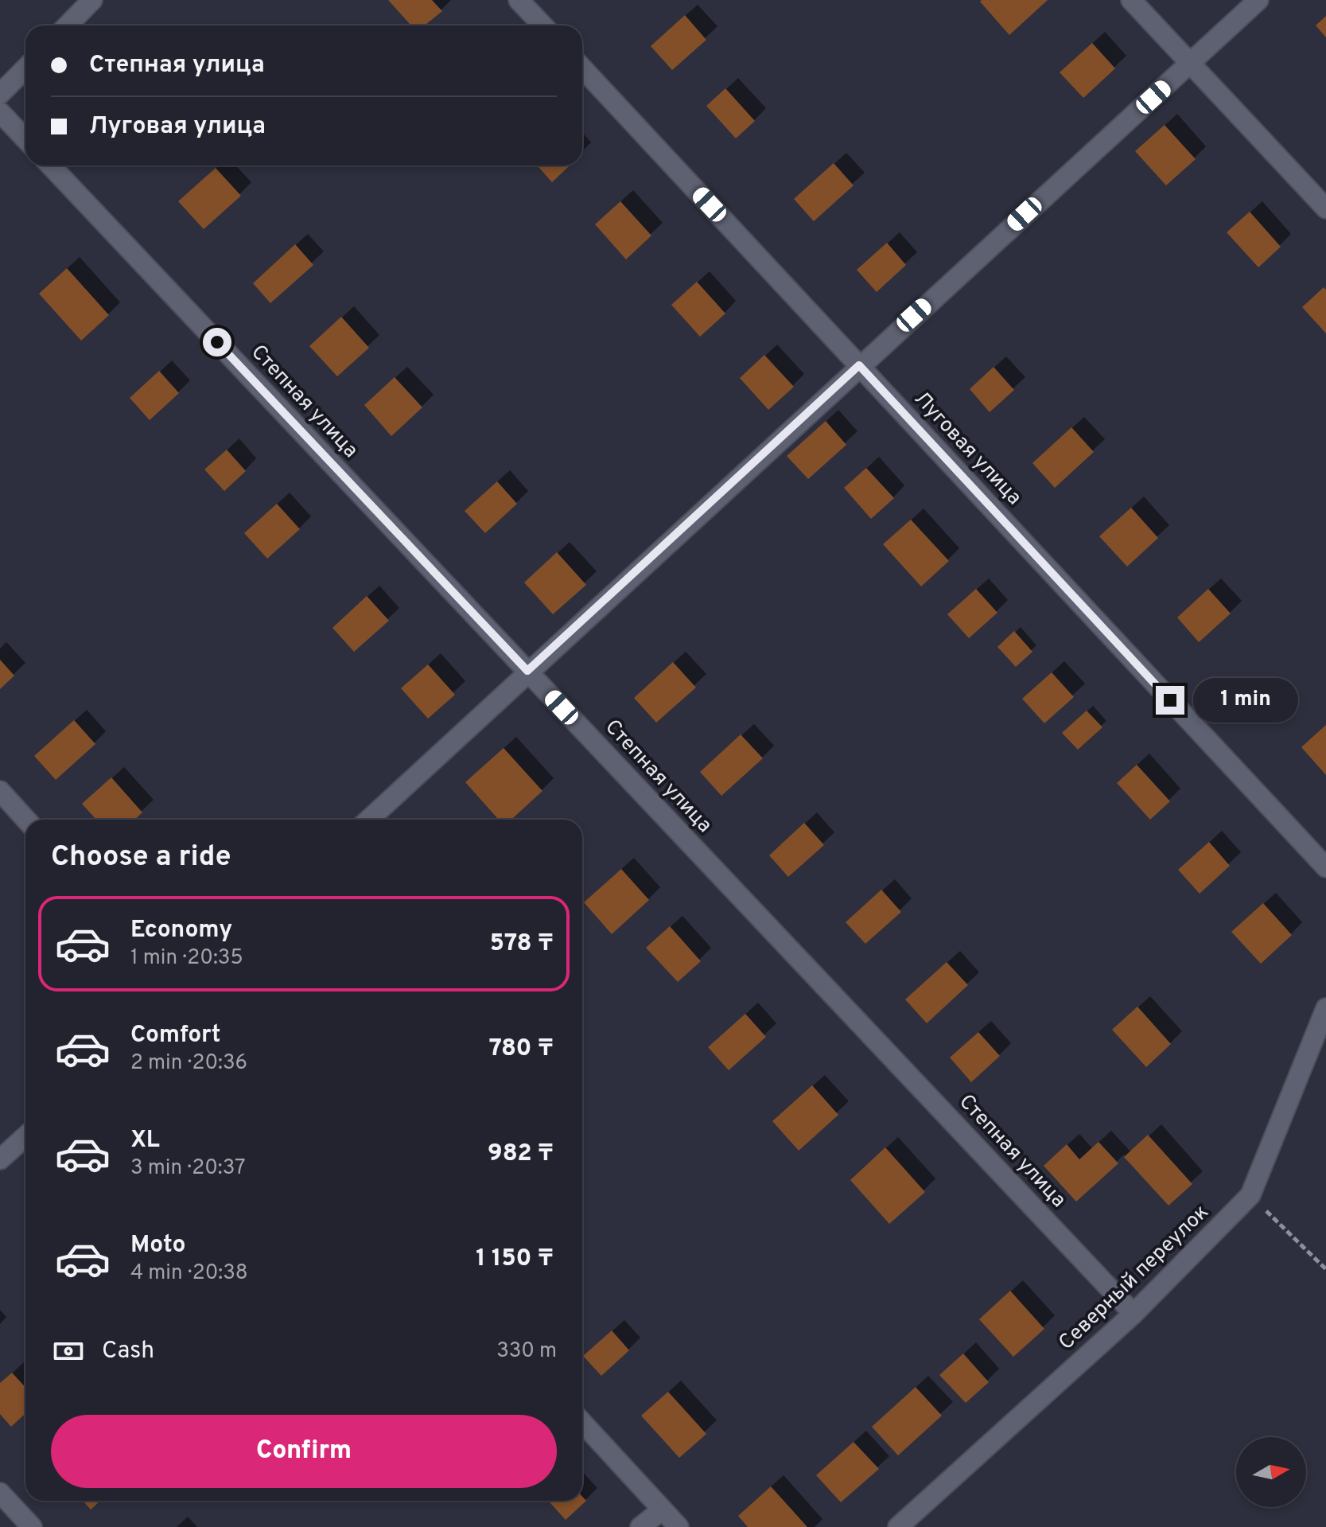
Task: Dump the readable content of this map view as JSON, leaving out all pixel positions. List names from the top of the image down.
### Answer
{
  "streets": {
    "street": ["Степная улица", "Луговая улица", "Северный переулок"]
  },
  "crossings": [
    ["Степная улица", "Северный переулок"]
  ],
  "north": "right",
  "page": {
    "banner": ["Степная улица", "Луговая улица"],
    "bubble": "1 min",
    "heading": "Choose a ride",
    "list": [
      {
        "name": "Economy",
        "note": "1 min · 20:35",
        "value": "578 ₸"
      },
      {
        "name": "Comfort",
        "note": "2 min · 20:36",
        "value": "780 ₸"
      },
      {
        "name": "XL",
        "note": "3 min · 20:37",
        "value": "982 ₸"
      },
      {
        "name": "Moto",
        "note": "4 min · 20:38",
        "value": "1 150 ₸"
      }
    ],
    "pay": ["Cash", "330 m"],
    "buttons": "Confirm"
  }
}
